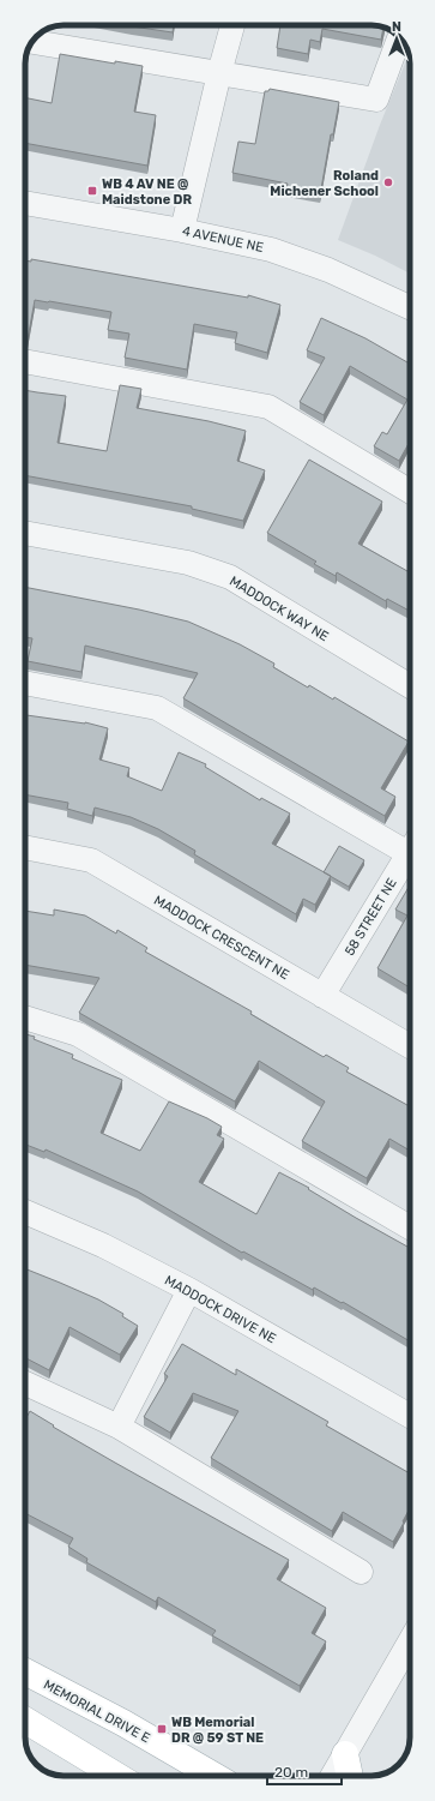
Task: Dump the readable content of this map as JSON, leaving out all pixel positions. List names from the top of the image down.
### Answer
{
  "streets": {
    "main road": ["MEMORIAL DRIVE E"],
    "street": [
      "4 AVENUE NE",
      "MADDOCK WAY NE",
      "58 STREET NE",
      "MADDOCK CRESCENT NE",
      "MADDOCK DRIVE NE"
    ]
  },
  "crossings": [
    ["58 STREET NE", "MADDOCK CRESCENT NE"]
  ],
  "places": {
    "other": ["Roland Michener School"],
    "transit": ["WB 4 AV NE @ Maidstone DR", "WB Memorial DR @ 59 ST NE"]
  },
  "scale_bar": "20 m",
  "north": "top"
}
